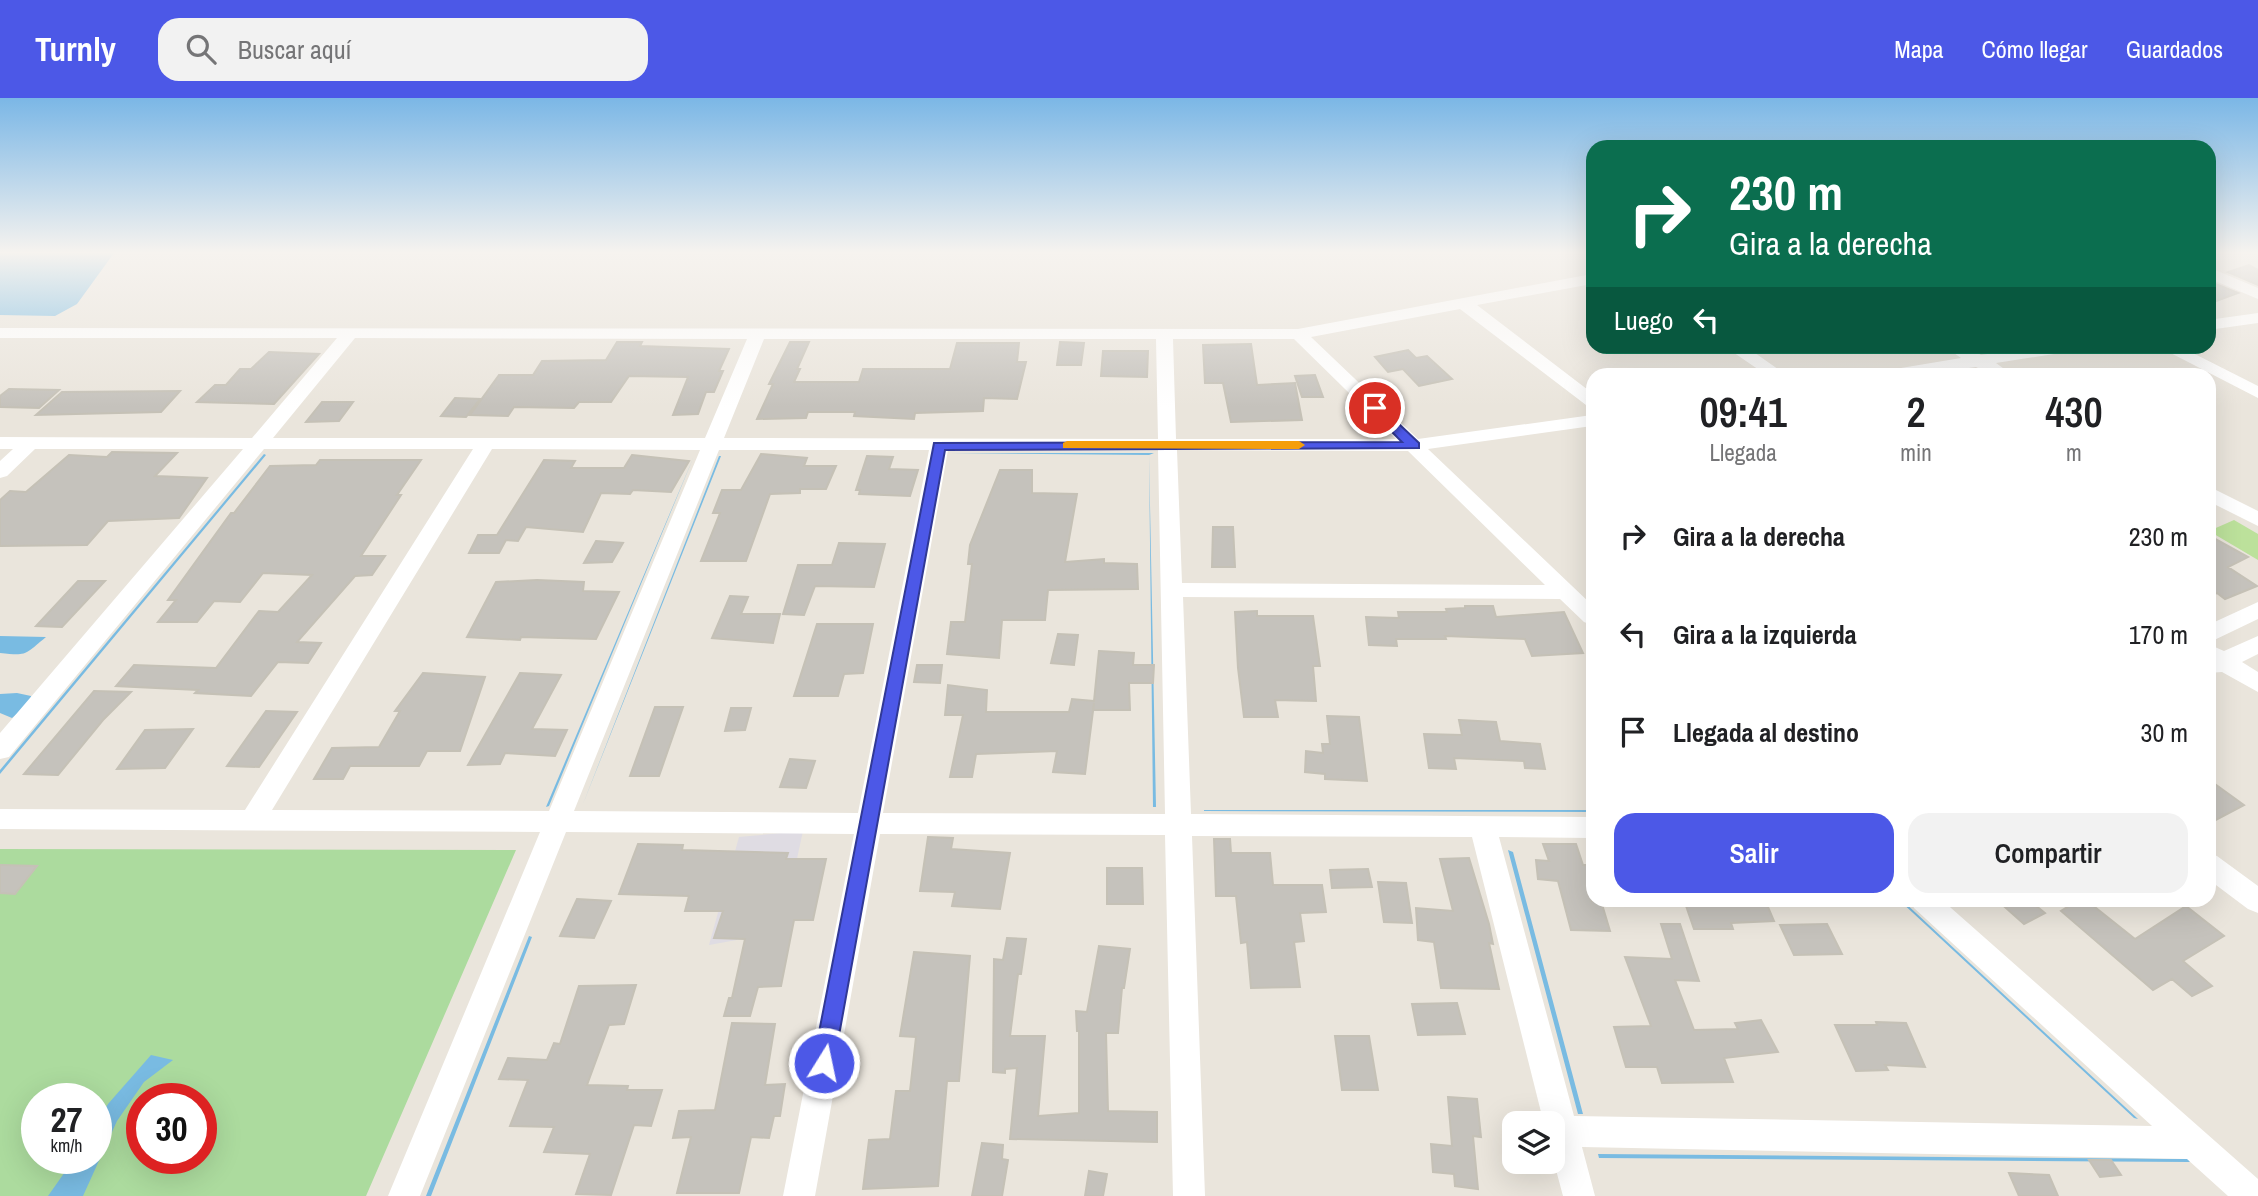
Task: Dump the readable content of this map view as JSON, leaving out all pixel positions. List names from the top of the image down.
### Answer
{
  "page": {
    "header": "Turnly",
    "search": "Buscar aquí",
    "nav": ["Mapa", "Cómo llegar", "Guardados"],
    "turn": ["230 m", "Gira a la derecha"],
    "then": "Luego",
    "eta": [
      "09:41",
      "Llegada",
      "2",
      "min",
      "430",
      "m"
    ],
    "list": [
      {
        "name": "Gira a la derecha",
        "value": "230 m"
      },
      {
        "name": "Gira a la izquierda",
        "value": "170 m"
      },
      {
        "name": "Llegada al destino",
        "value": "30 m"
      }
    ],
    "buttons": ["Salir", "Compartir"],
    "speed": "27 km/h",
    "limit": "30"
  }
}
